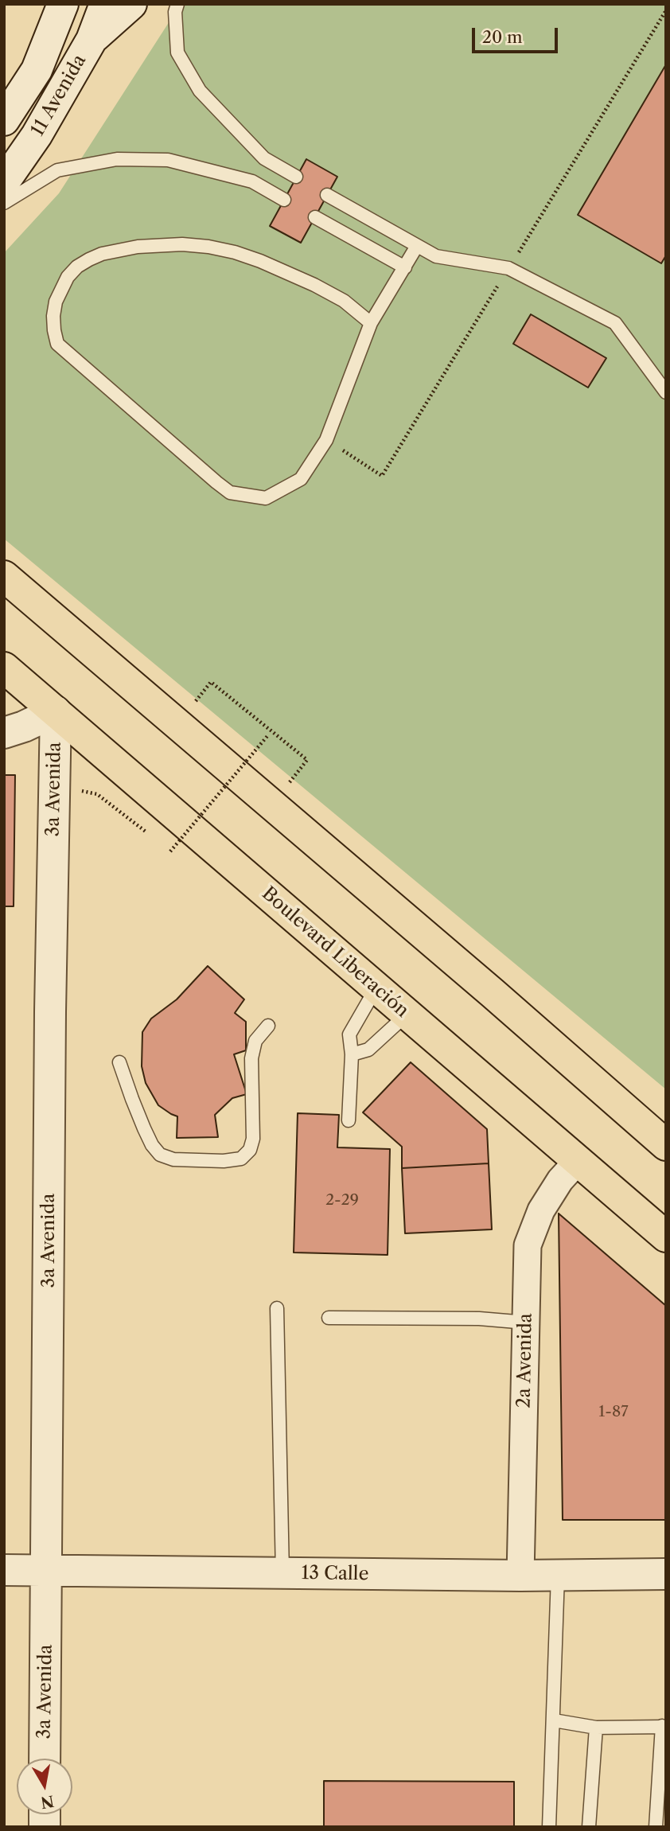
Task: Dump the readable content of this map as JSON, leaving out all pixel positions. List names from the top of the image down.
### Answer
{
  "streets": {
    "highway": ["Boulevard Liberación"],
    "street": [
      "11 Avenida",
      "3a Avenida",
      "2a Avenida",
      "13 Calle"
    ]
  },
  "crossings": [
    ["3a Avenida", "Boulevard Liberación"],
    ["3a Avenida", "13 Calle"],
    ["Boulevard Liberación", "2a Avenida"],
    ["2a Avenida", "13 Calle"]
  ],
  "house_numbers": ["2-29", "1-87"],
  "scale_bar": "20 m",
  "north": "bottom"
}
